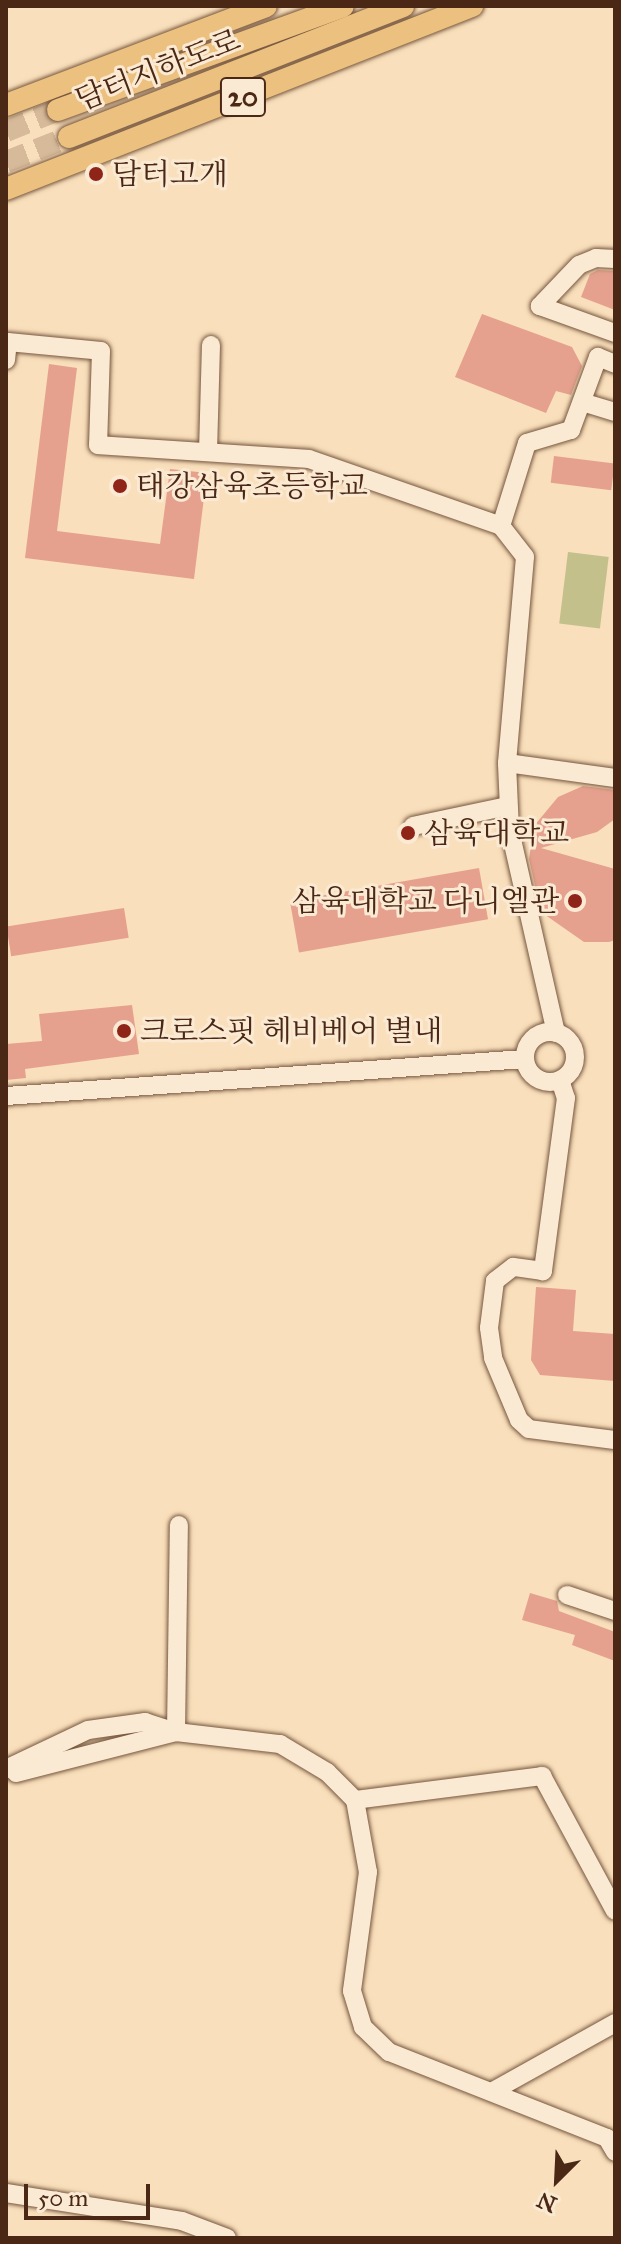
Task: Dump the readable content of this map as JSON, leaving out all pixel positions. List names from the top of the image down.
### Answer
{
  "streets": {
    "main road": ["담터지하도로", "20"]
  },
  "places": [
    "담터고개",
    "태강삼육초등학교",
    "삼육대학교",
    "삼육대학교 다니엘관",
    "크로스핏 헤비베어 별내"
  ],
  "scale_bar": "50 m",
  "north": "bottom left"
}
